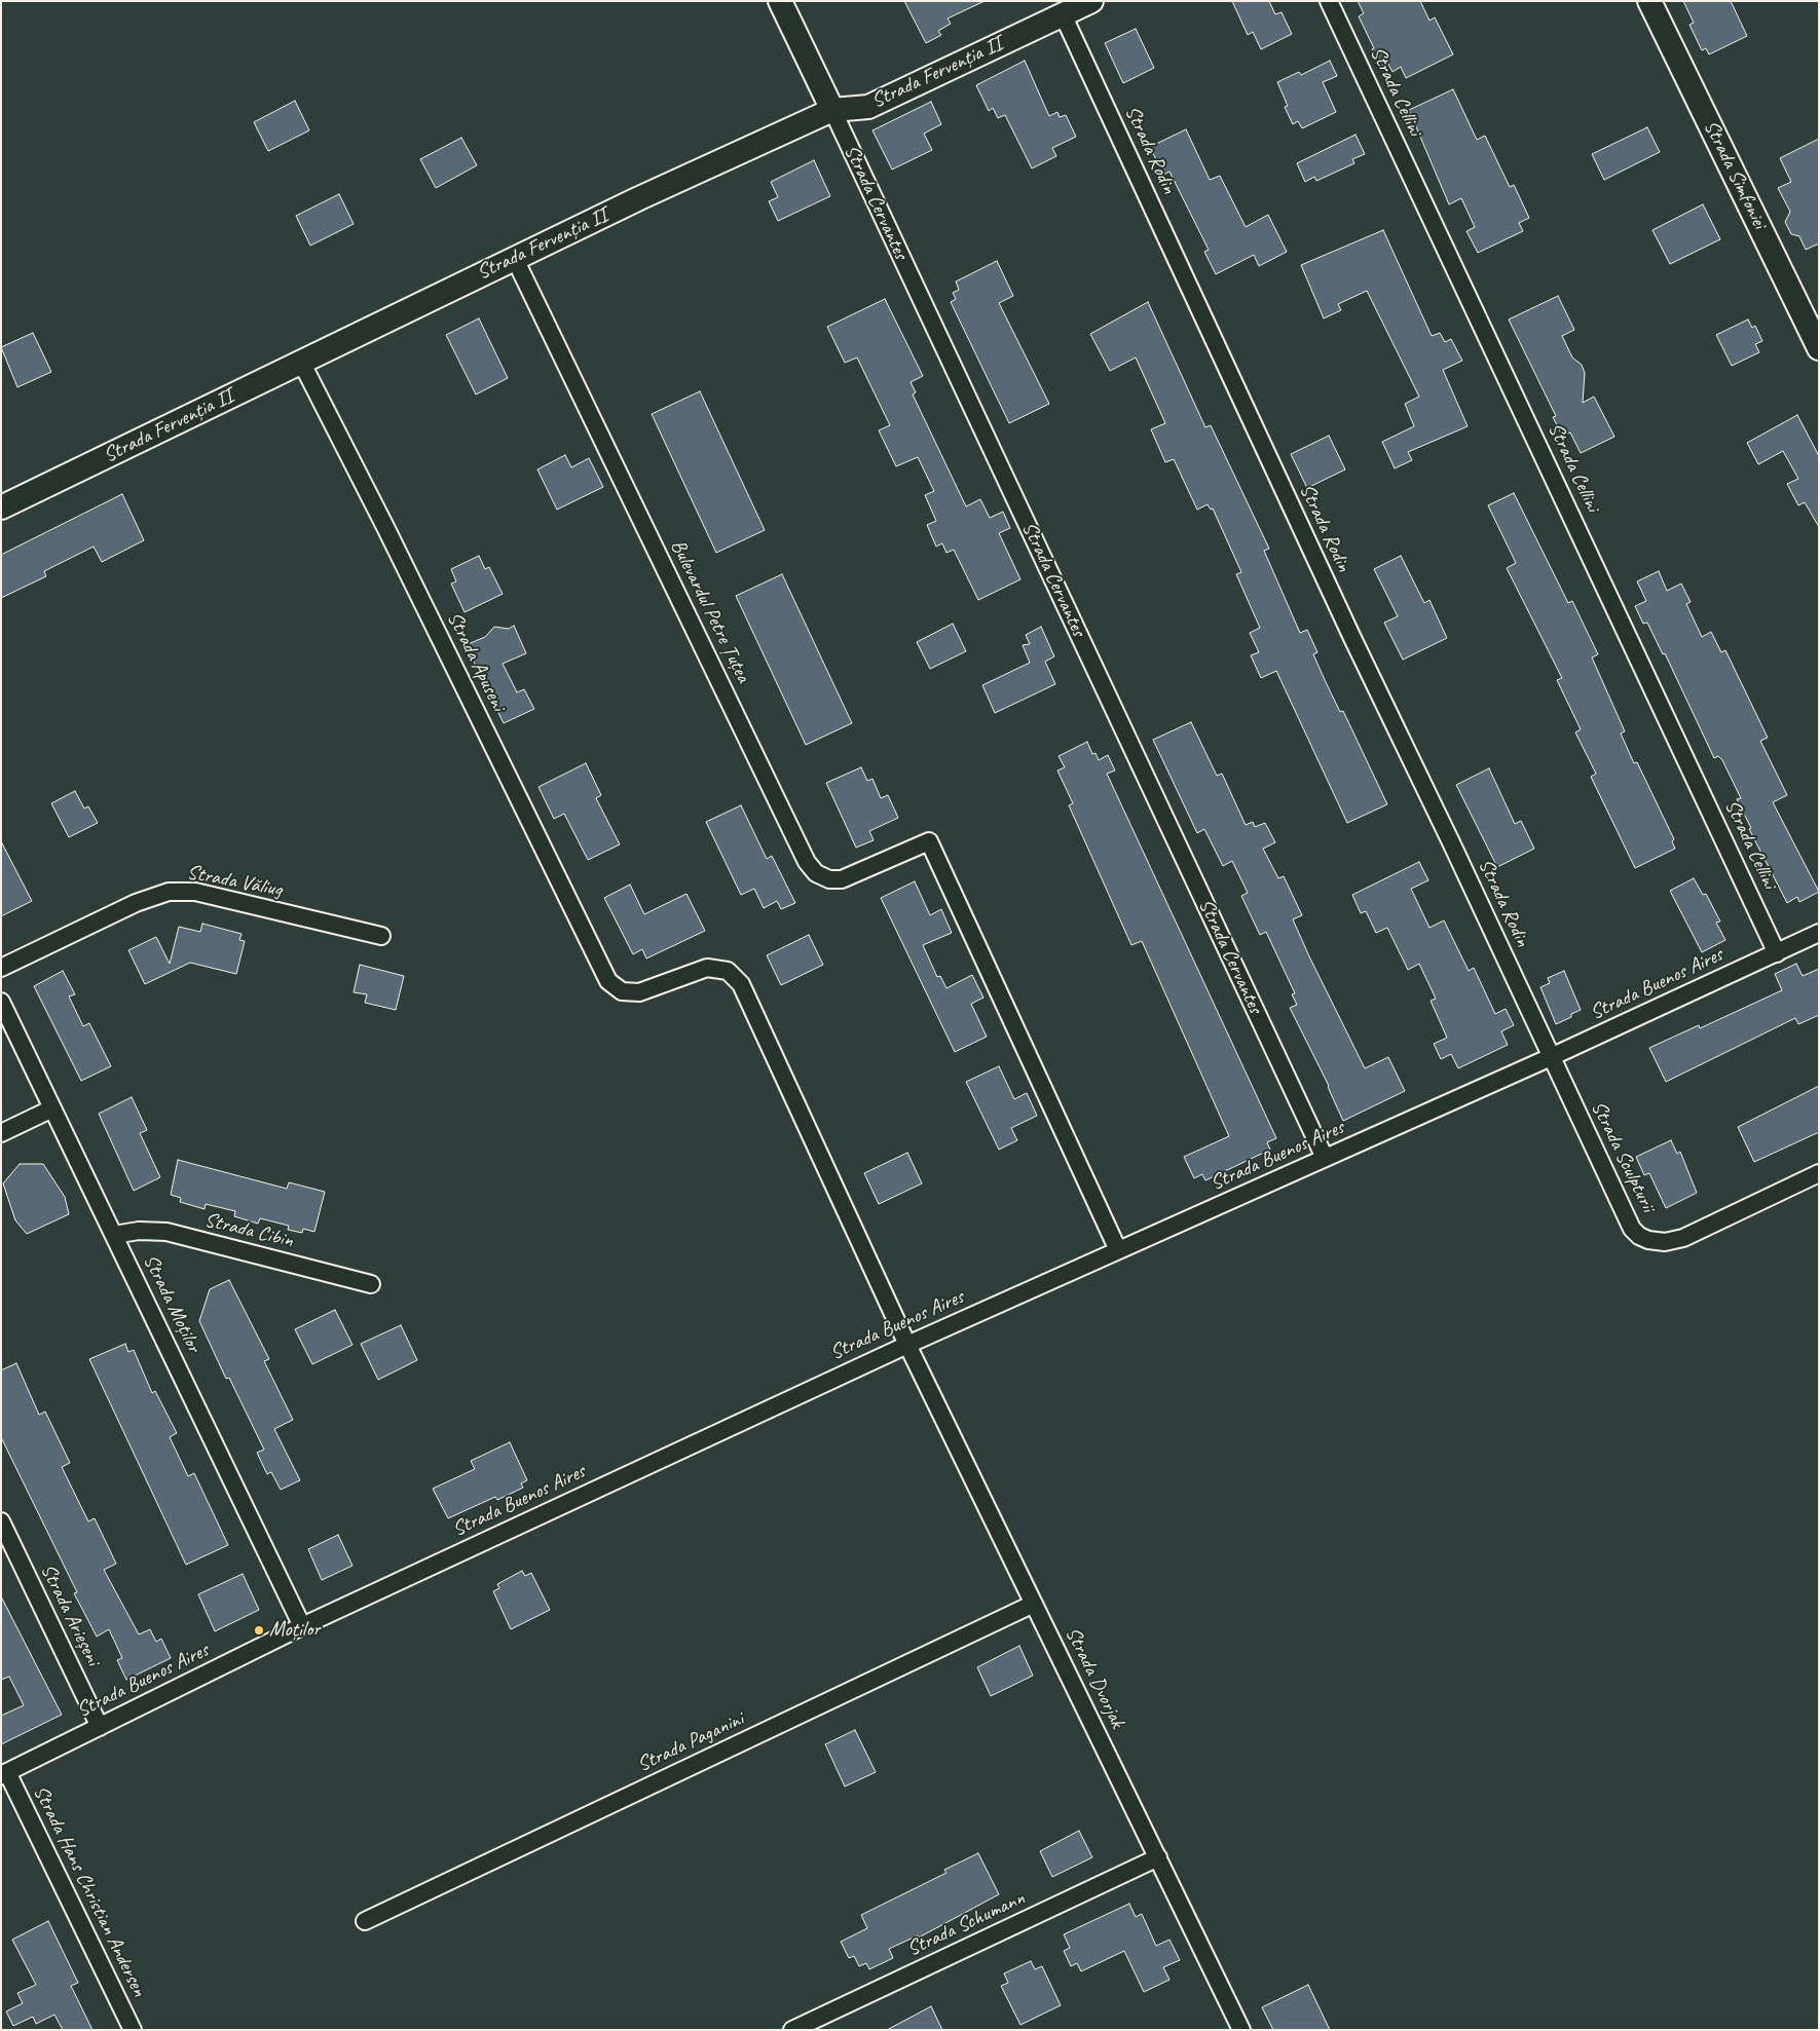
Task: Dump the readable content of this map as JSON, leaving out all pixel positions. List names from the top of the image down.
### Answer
{
  "streets": {
    "street": [
      "Strada Fervenția II",
      "Strada Cellini",
      "Strada Rodin",
      "Strada Simfoniei",
      "Strada Cervantes",
      "Bulevardul Petre Țuțea",
      "Strada Apuseni",
      "Strada Văliug",
      "Strada Buenos Aires",
      "Strada Sculpturii",
      "Strada Cibin",
      "Strada Moților",
      "Strada Arieșeni",
      "Strada Dvorjak",
      "Strada Paganini",
      "Strada Hans Christian Andersen",
      "Strada Schumann"
    ]
  },
  "crossings": [
    ["Strada Fervenția II", "Strada Rodin"],
    ["Strada Fervenția II", "Strada Cervantes"],
    ["Strada Fervenția II", "Bulevardul Petre Țuțea"],
    ["Strada Fervenția II", "Strada Apuseni"],
    ["Strada Cellini", "Strada Buenos Aires"],
    ["Strada Rodin", "Strada Buenos Aires"],
    ["Strada Rodin", "Strada Sculpturii"],
    ["Strada Cervantes", "Strada Buenos Aires"],
    ["Bulevardul Petre Țuțea", "Strada Buenos Aires"],
    ["Strada Apuseni", "Strada Dvorjak"],
    ["Strada Buenos Aires", "Strada Sculpturii"],
    ["Strada Buenos Aires", "Strada Moților"],
    ["Strada Buenos Aires", "Strada Arieșeni"],
    ["Strada Buenos Aires", "Strada Dvorjak"],
    ["Strada Buenos Aires", "Strada Hans Christian Andersen"],
    ["Strada Cibin", "Strada Moților"],
    ["Strada Dvorjak", "Strada Paganini"],
    ["Strada Dvorjak", "Strada Schumann"]
  ],
  "places": ["Moților"]
}
